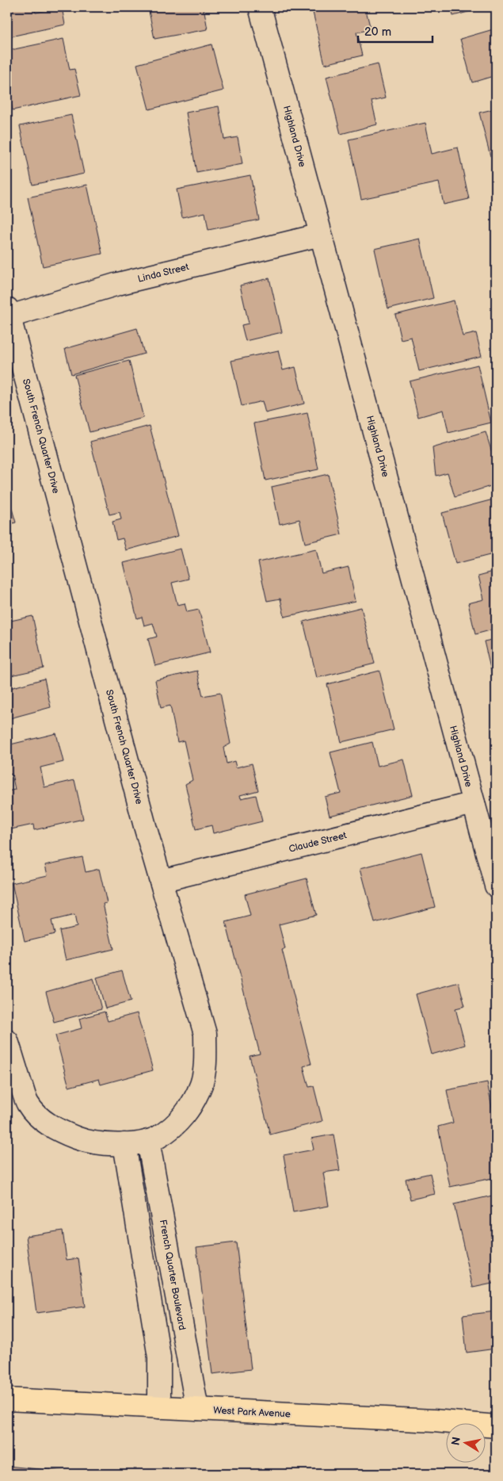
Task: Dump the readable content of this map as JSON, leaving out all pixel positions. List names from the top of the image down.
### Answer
{
  "streets": {
    "main road": ["West Park Avenue"],
    "street": [
      "Highland Drive",
      "Linda Street",
      "South French Quarter Drive",
      "Claude Street",
      "French Quarter Boulevard"
    ]
  },
  "crossings": [
    ["Highland Drive", "Linda Street"],
    ["Highland Drive", "Claude Street"],
    ["Linda Street", "South French Quarter Drive"],
    ["South French Quarter Drive", "Claude Street"],
    ["South French Quarter Drive", "French Quarter Boulevard"],
    ["French Quarter Boulevard", "West Park Avenue"]
  ],
  "scale_bar": "20 m",
  "north": "left"
}
